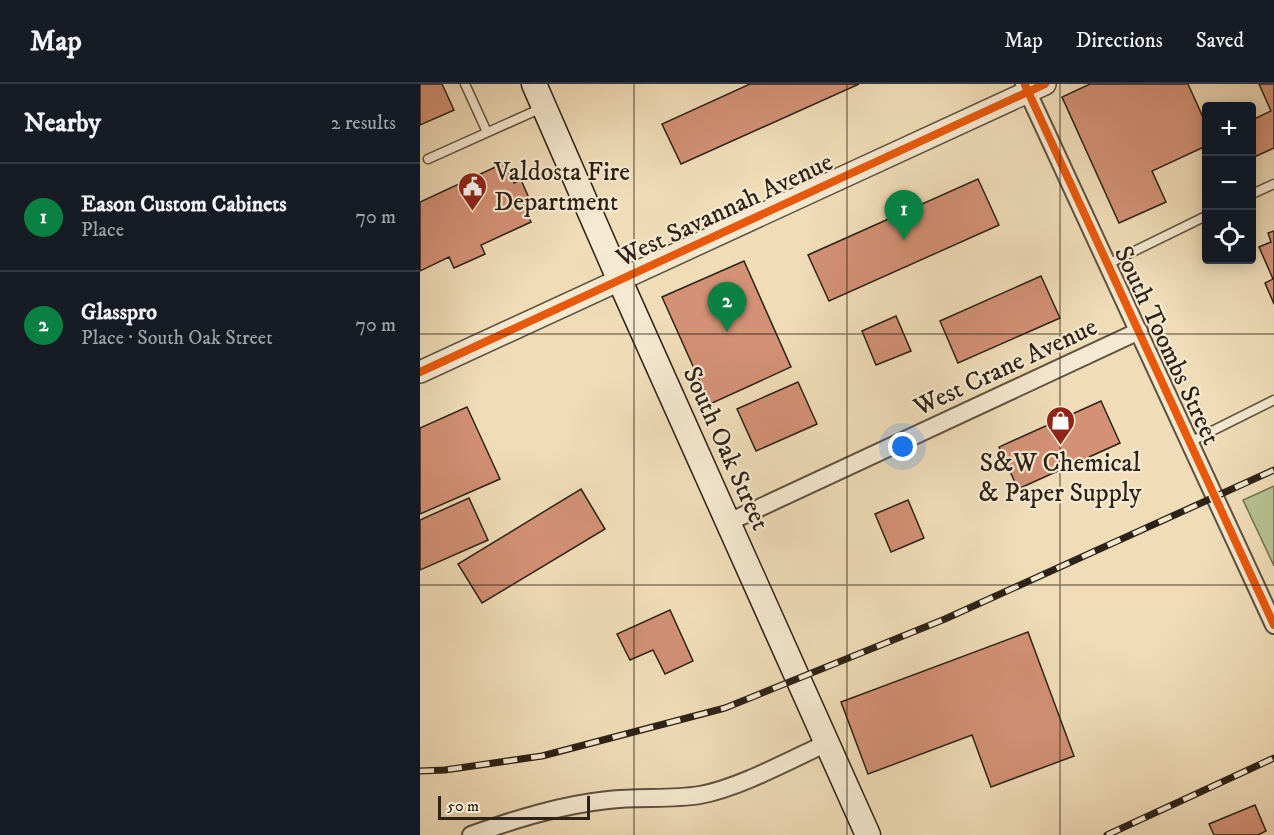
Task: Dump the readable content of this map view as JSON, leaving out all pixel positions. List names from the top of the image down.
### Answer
{
  "streets": {
    "main road": ["South Oak Street"],
    "street": ["West Savannah Avenue", "South Toombs Street", "West Crane Avenue"]
  },
  "crossings": [
    ["West Savannah Avenue", "South Toombs Street"],
    ["West Savannah Avenue", "South Oak Street"],
    ["South Toombs Street", "West Crane Avenue"],
    ["West Crane Avenue", "South Oak Street"]
  ],
  "places": {
    "public building": ["Valdosta Fire Department"],
    "shop": ["S&W Chemical & Paper Supply"]
  },
  "scale_bar": "50 m",
  "page": {
    "header": "Map",
    "nav": ["Map", "Directions", "Saved"],
    "heading": ["Nearby", "2 results"],
    "map_buttons": ["+", "−"],
    "list": [
      {
        "mark": "1",
        "name": "Eason Custom Cabinets",
        "note": "Place",
        "value": "70 m"
      },
      {
        "mark": "2",
        "name": "Glasspro",
        "note": "Place · South Oak Street",
        "value": "70 m"
      }
    ],
    "pins": ["1", "2"],
    "scale": "50 m"
  }
}
